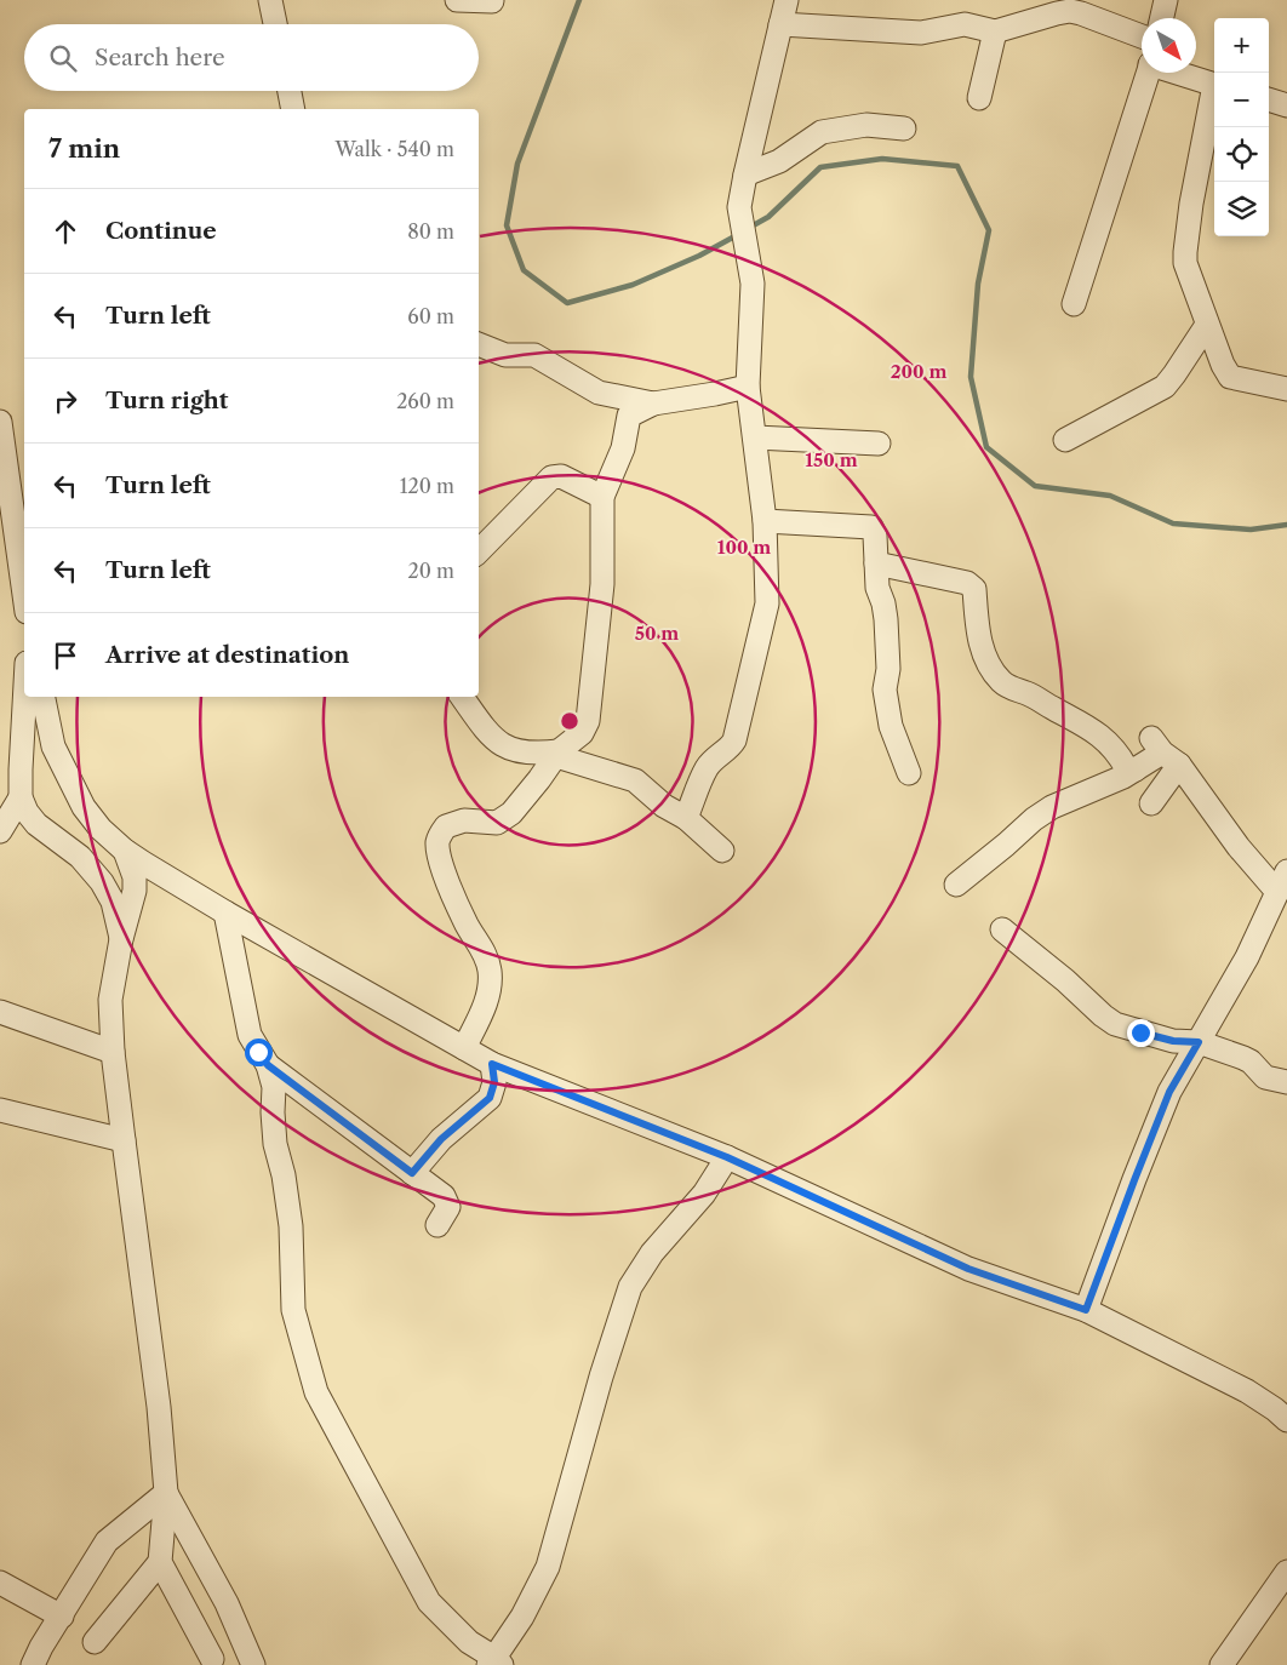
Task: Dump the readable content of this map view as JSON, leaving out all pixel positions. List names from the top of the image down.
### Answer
{
  "north": "bottom right",
  "page": {
    "map_buttons": ["+", "−"],
    "search": "Search here",
    "heading": ["7 min", "Walk · 540 m"],
    "list": [
      ["Continue", "80 m"],
      ["Turn left", "60 m"],
      ["Turn right", "260 m"],
      ["Turn left", "120 m"],
      ["Turn left", "20 m"],
      "Arrive at destination"
    ]
  },
  "rings": [
    "200 m",
    "150 m",
    "100 m",
    "50 m"
  ]
}
